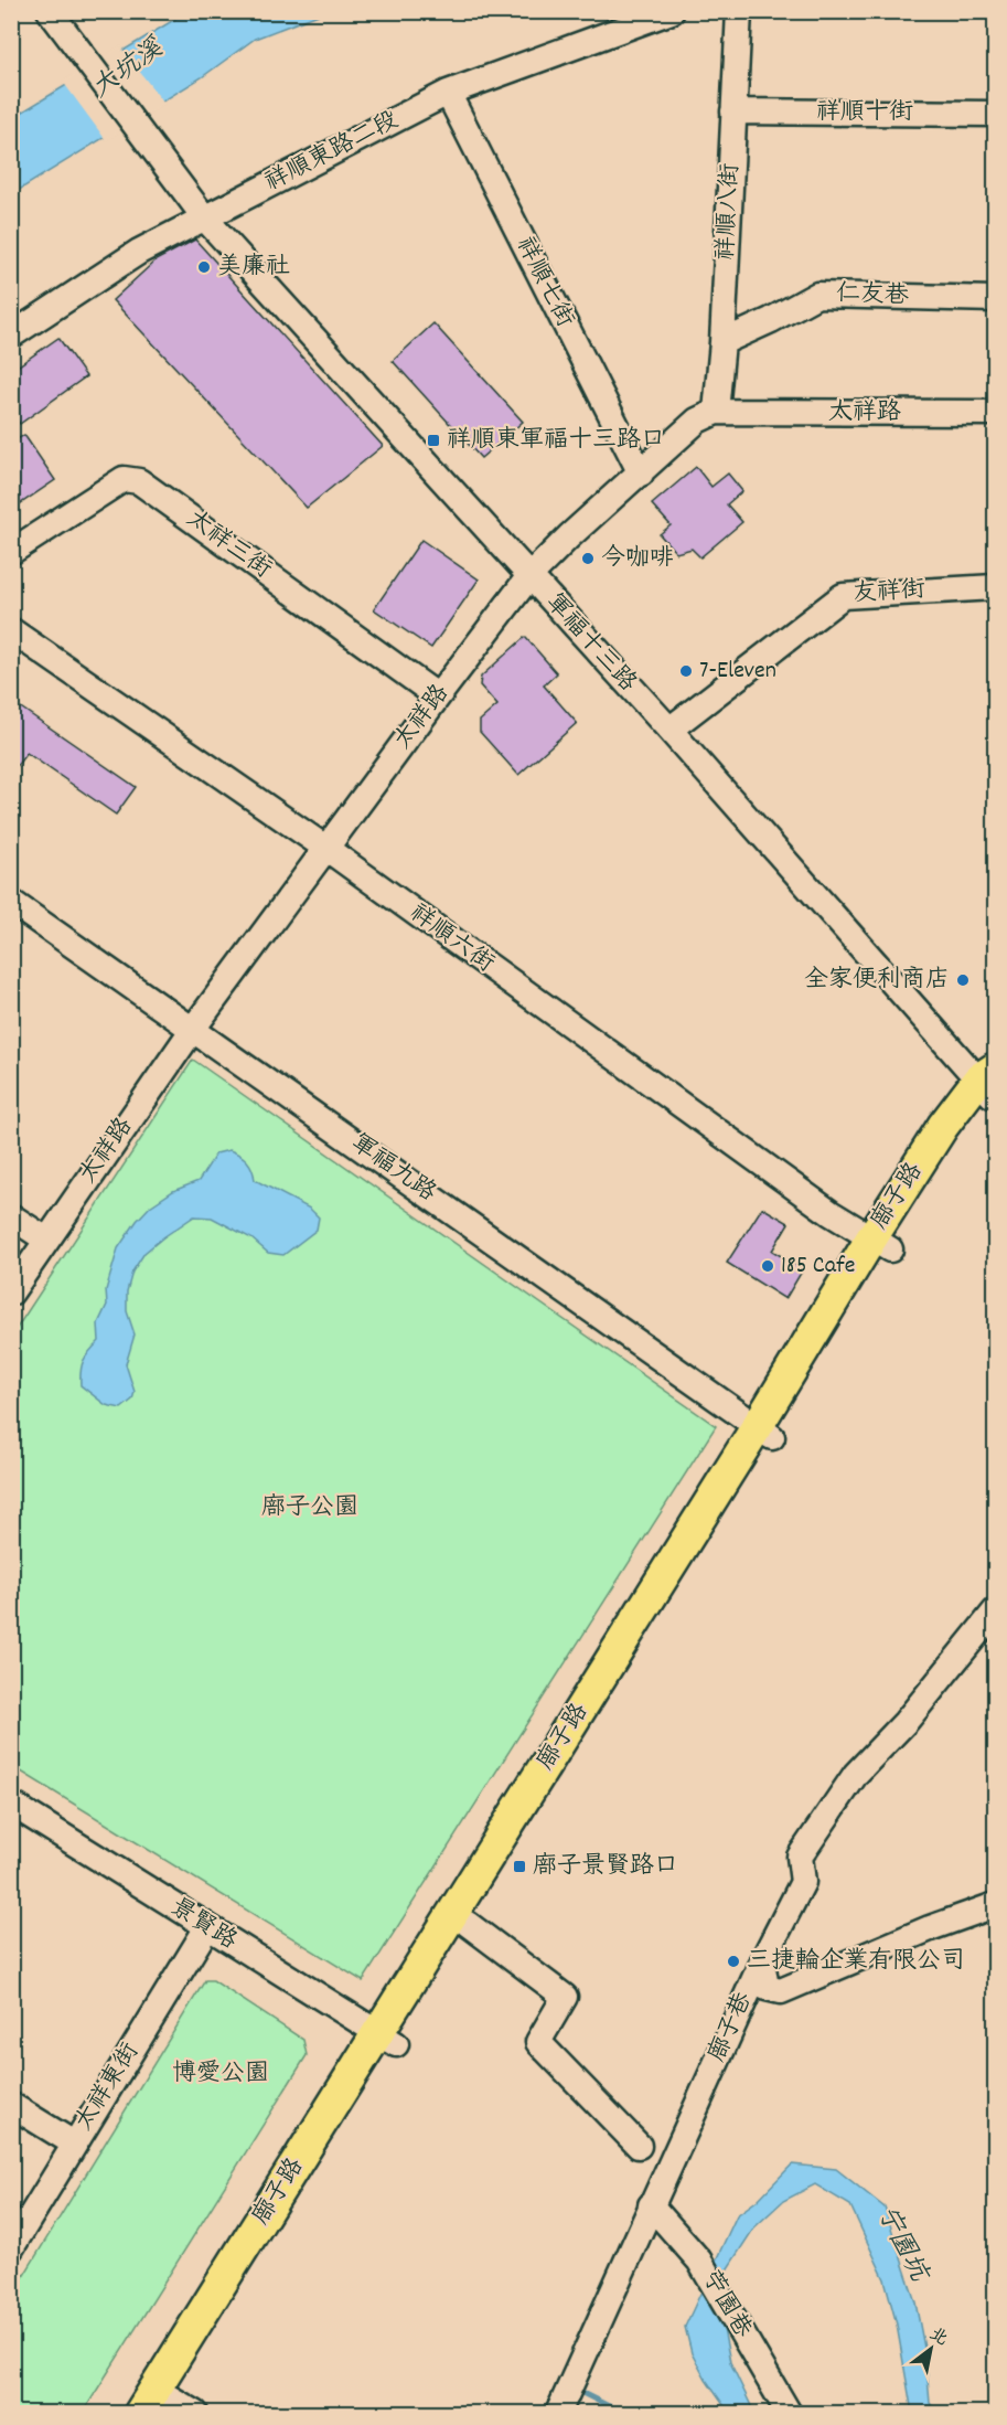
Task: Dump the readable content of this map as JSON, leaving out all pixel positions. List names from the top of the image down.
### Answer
{
  "streets": {
    "main road": ["廍子路"],
    "street": [
      "祥順十街",
      "祥順東路二段",
      "祥順八街",
      "祥順七街",
      "仁友巷",
      "太祥路",
      "太祥三街",
      "友祥街",
      "軍福十三路",
      "祥順六街",
      "軍福九路",
      "景賢路",
      "廍子巷",
      "太祥東街",
      "苧園巷"
    ]
  },
  "crossings": [
    ["祥順十街", "祥順八街"],
    ["祥順東路二段", "祥順七街"],
    ["祥順東路二段", "軍福十三路"],
    ["祥順八街", "仁友巷"],
    ["祥順八街", "太祥路"],
    ["祥順七街", "太祥路"],
    ["太祥路", "太祥三街"],
    ["太祥路", "軍福十三路"],
    ["太祥路", "祥順六街"],
    ["太祥路", "軍福九路"],
    ["友祥街", "軍福十三路"],
    ["軍福十三路", "廍子路"],
    ["祥順六街", "廍子路"],
    ["軍福九路", "廍子路"],
    ["廍子路", "景賢路"],
    ["景賢路", "太祥東街"],
    ["廍子巷", "苧園巷"]
  ],
  "water": ["大坑溪", "宁園坑"],
  "parks": ["廍子公園", "博愛公園"],
  "places": {
    "other": [
      "美廉社",
      "今咖啡",
      "7-Eleven",
      "全家便利商店",
      "185 Cafe",
      "三捷輪企業有限公司"
    ],
    "transit": ["祥順東軍福十三路口", "廍子景賢路口"]
  },
  "north": "top right"
}
